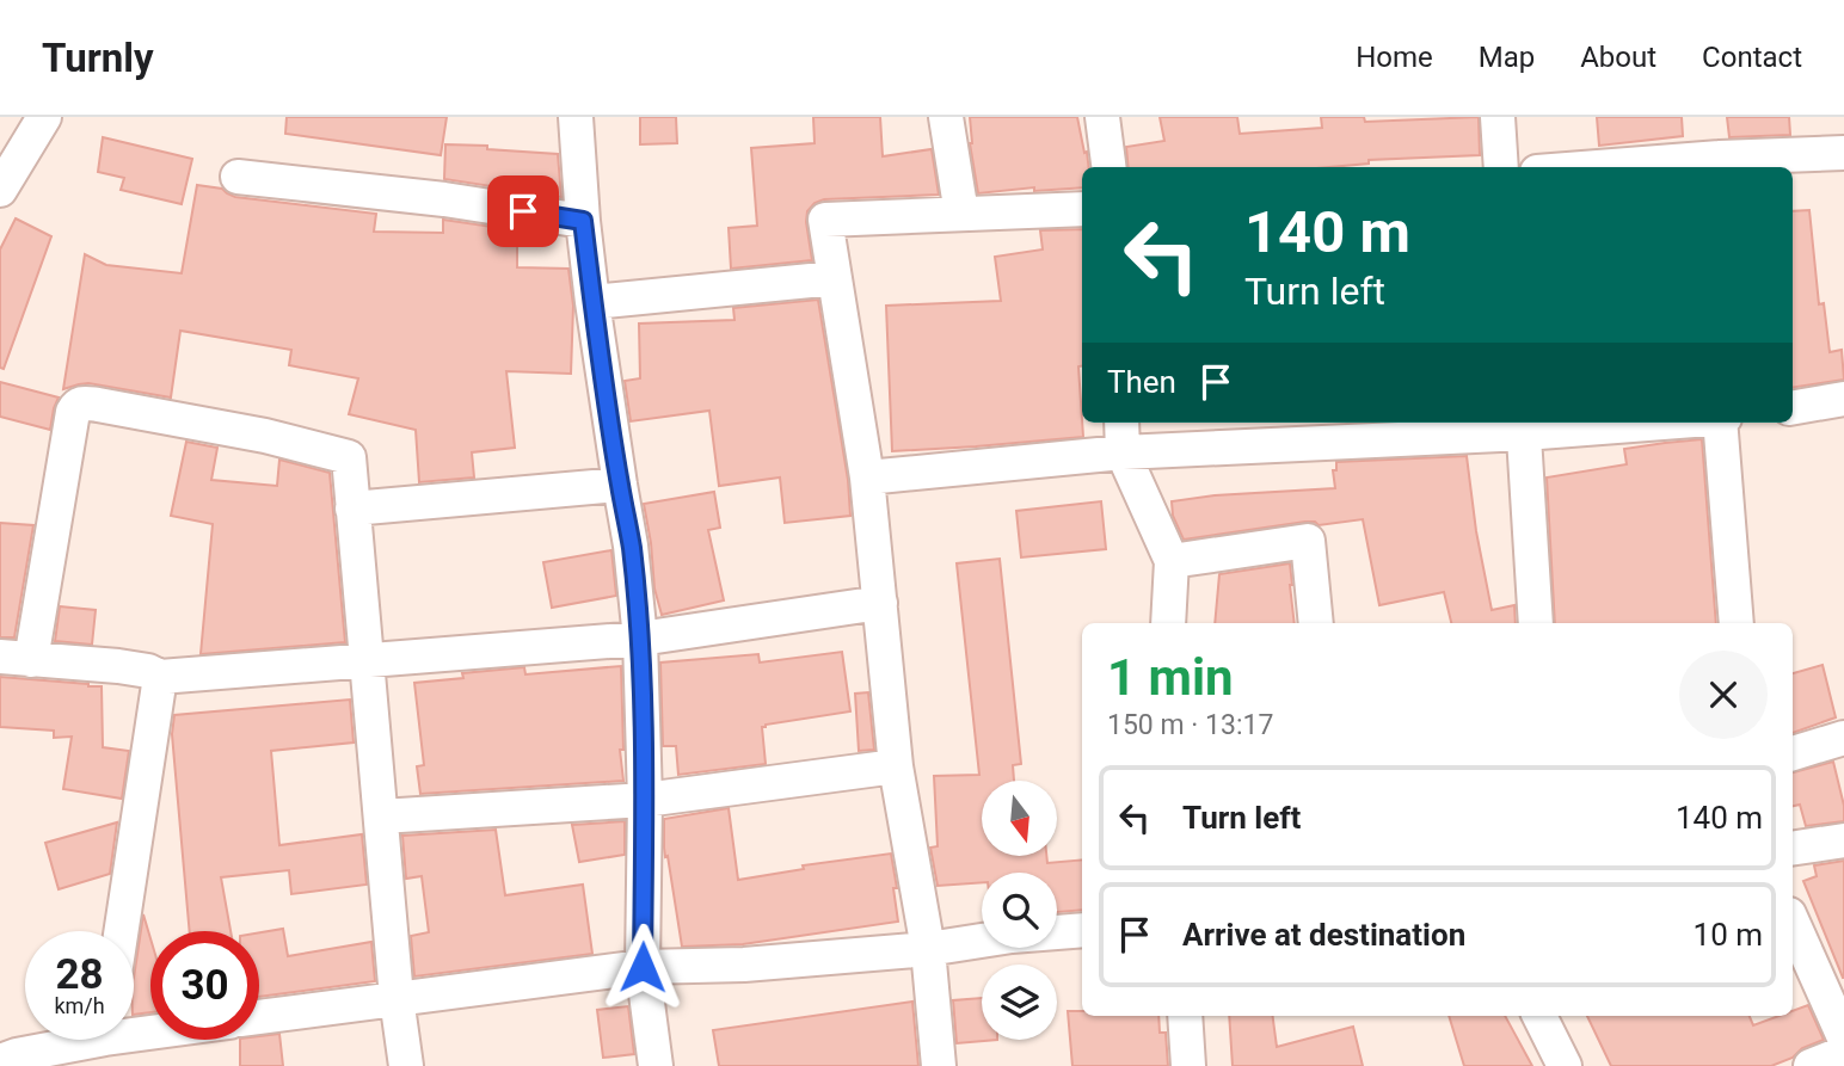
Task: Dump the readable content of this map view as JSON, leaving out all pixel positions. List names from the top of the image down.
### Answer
{
  "north": "bottom",
  "page": {
    "header": "Turnly",
    "nav": [
      "Home",
      "Map",
      "About",
      "Contact"
    ],
    "turn": ["140 m", "Turn left"],
    "then": "Then",
    "heading": ["1 min", "150 m · 13:17"],
    "list": [
      {
        "name": "Turn left",
        "value": "140 m"
      },
      {
        "name": "Arrive at destination",
        "value": "10 m"
      }
    ],
    "speed": "28 km/h",
    "limit": "30"
  }
}
